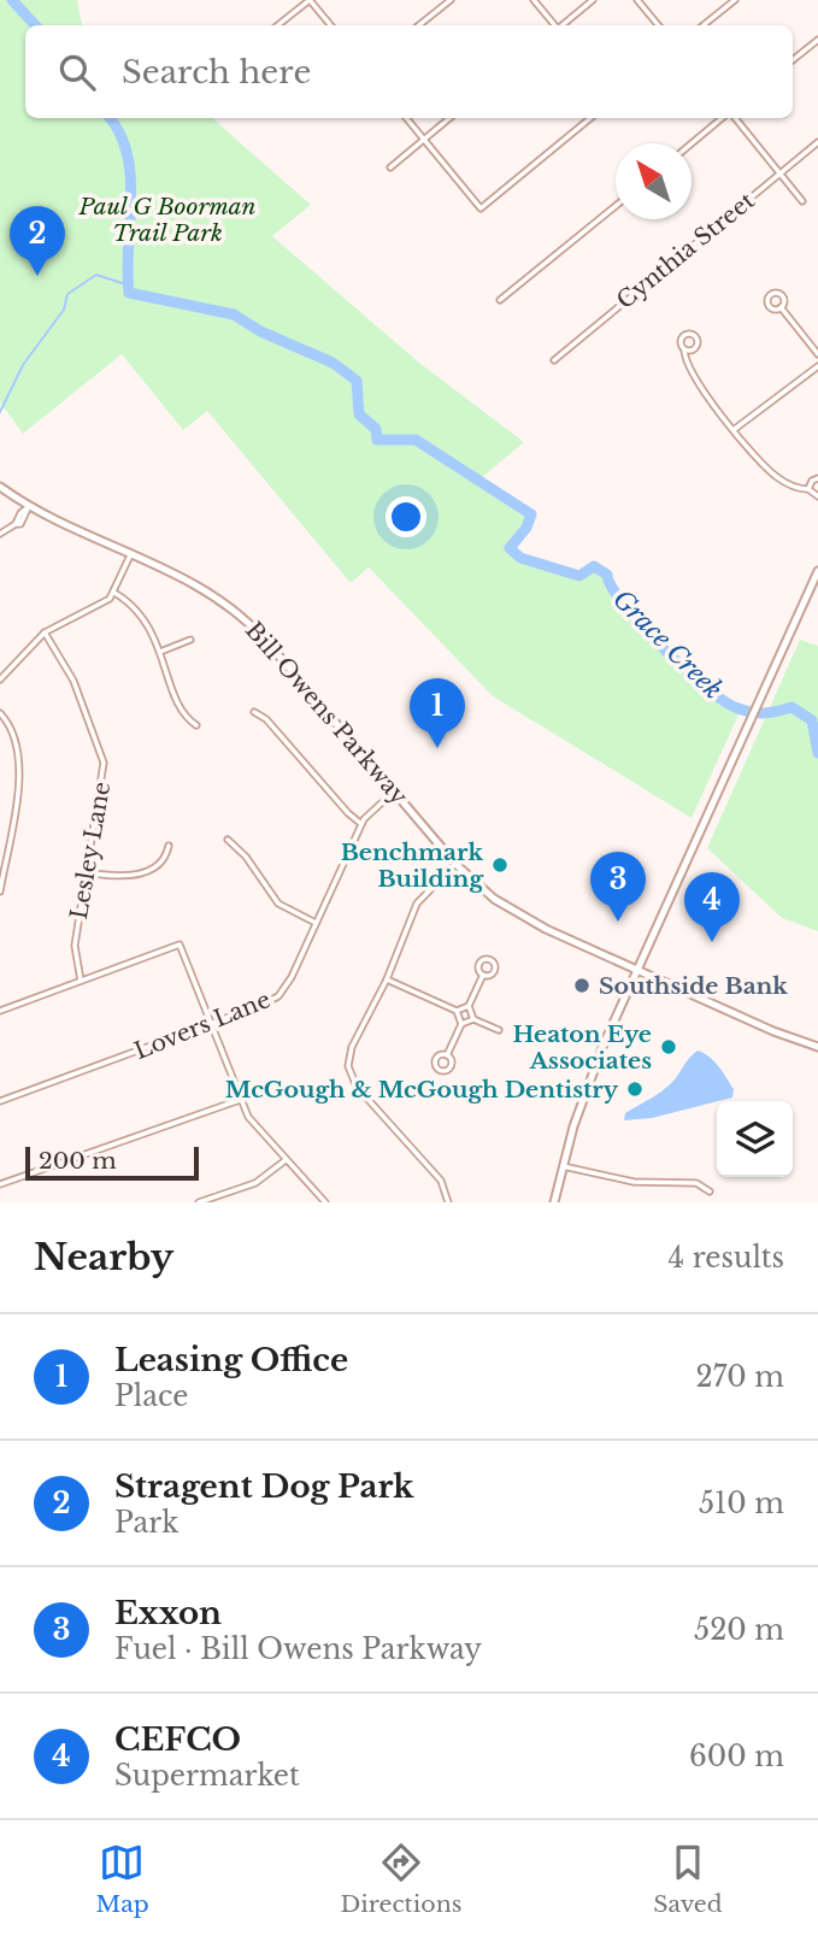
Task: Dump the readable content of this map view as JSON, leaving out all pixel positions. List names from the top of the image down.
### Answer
{
  "streets": {
    "main road": ["Bill Owens Parkway"],
    "street": ["Cynthia Street", "Lesley Lane", "Lovers Lane"]
  },
  "crossings": [
    ["Bill Owens Parkway", "Lovers Lane"]
  ],
  "water": ["Grace Creek"],
  "parks": ["Paul G Boorman Trail Park"],
  "places": [
    "Benchmark Building",
    "Southside Bank",
    "Heaton Eye Associates",
    "McGough & McGough Dentistry"
  ],
  "scale_bar": "200 m",
  "north": "top left",
  "page": {
    "search": "Search here",
    "pins": [
      "2",
      "1",
      "3",
      "4"
    ],
    "scale": "200 m",
    "heading": ["Nearby", "4 results"],
    "list": [
      {
        "mark": "1",
        "name": "Leasing Office",
        "note": "Place",
        "value": "270 m"
      },
      {
        "mark": "2",
        "name": "Stragent Dog Park",
        "note": "Park",
        "value": "510 m"
      },
      {
        "mark": "3",
        "name": "Exxon",
        "note": "Fuel · Bill Owens Parkway",
        "value": "520 m"
      },
      {
        "mark": "4",
        "name": "CEFCO",
        "note": "Supermarket",
        "value": "600 m"
      }
    ],
    "nav": ["Map", "Directions", "Saved"]
  }
}
